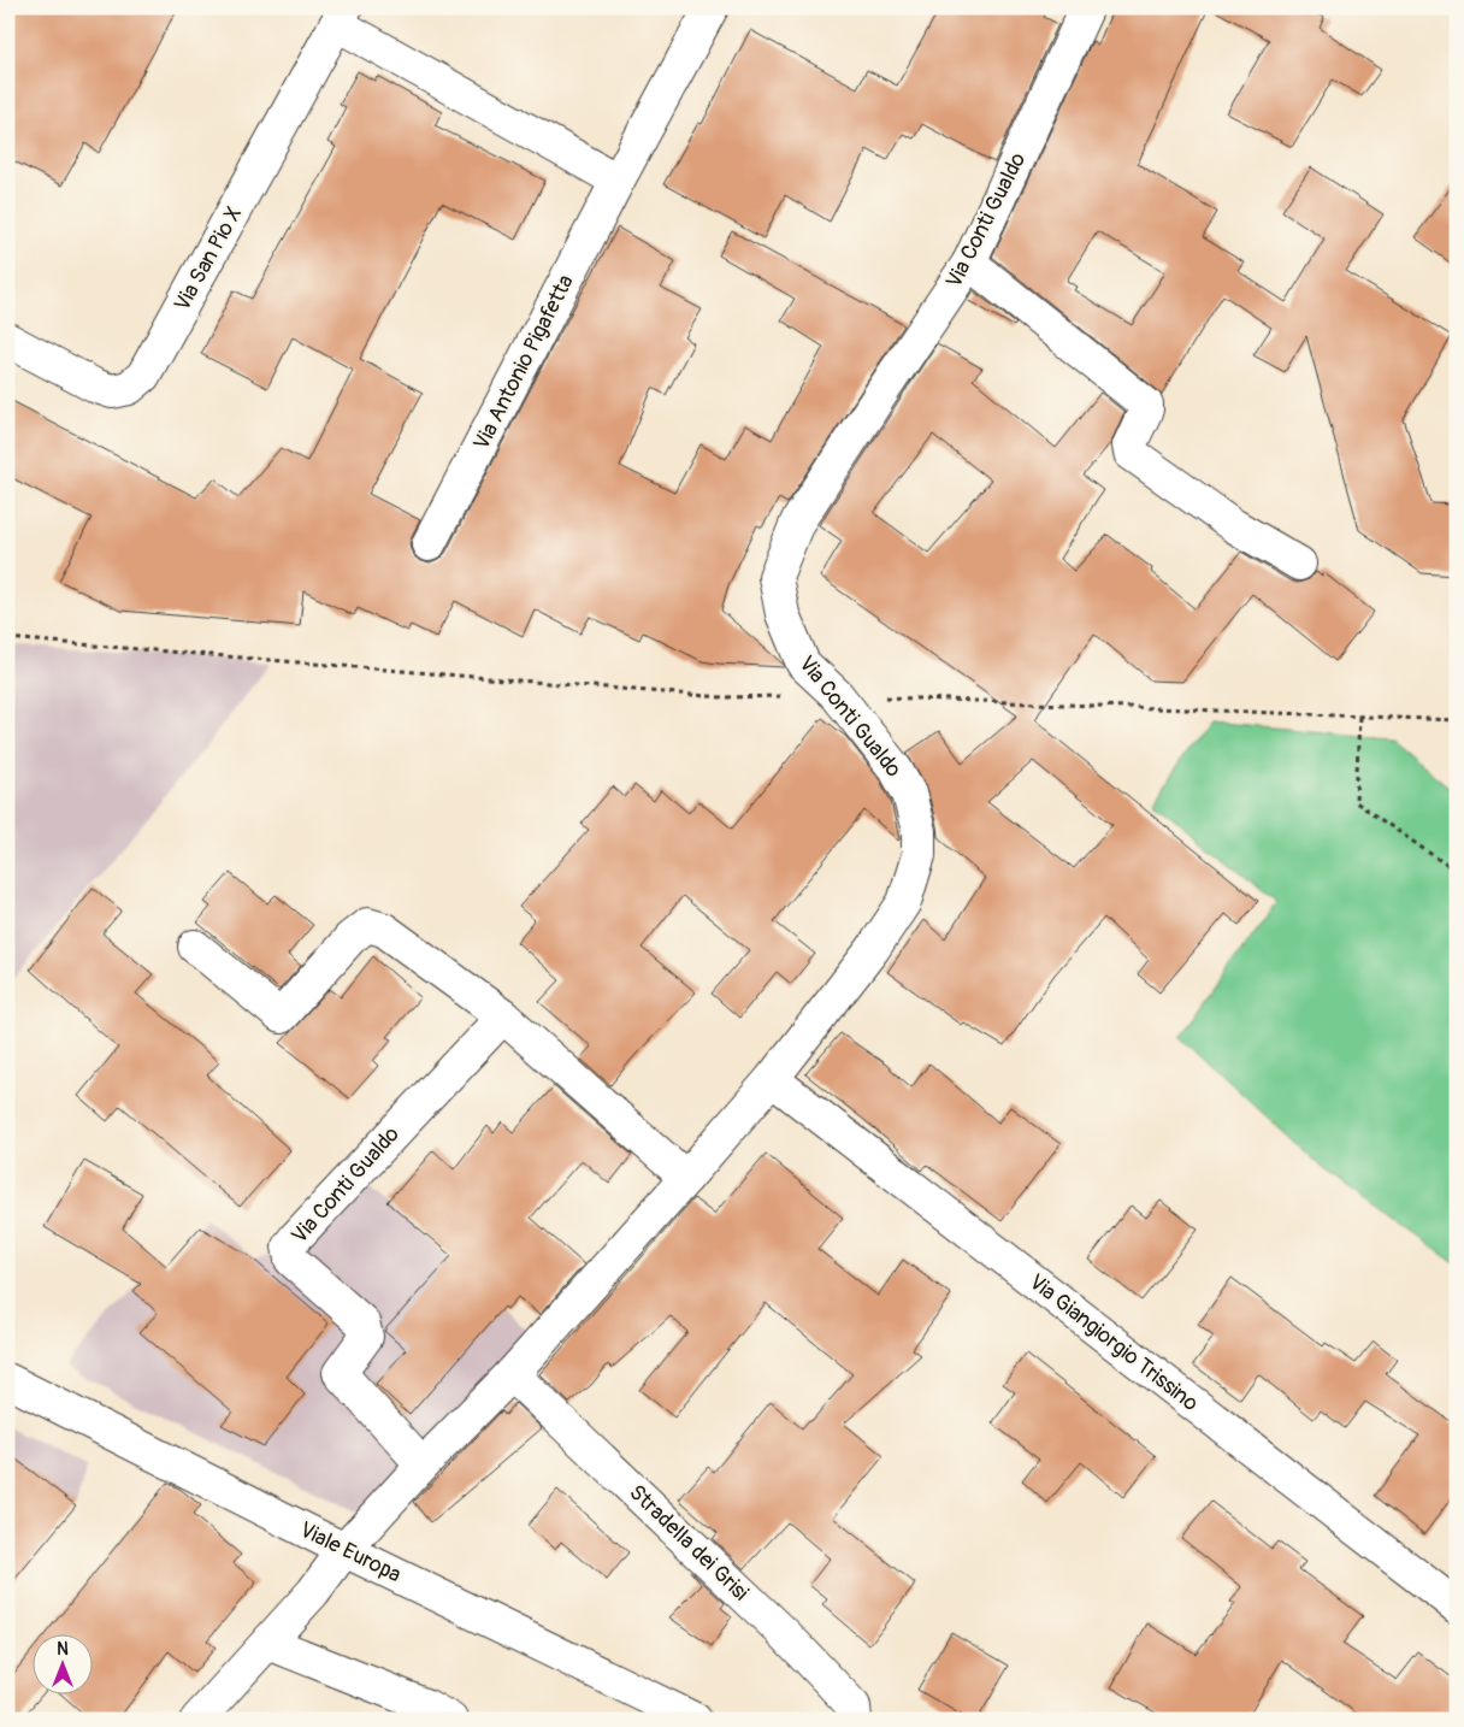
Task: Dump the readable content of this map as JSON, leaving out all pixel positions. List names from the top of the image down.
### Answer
{
  "streets": {
    "street": [
      "Via Conti Gualdo",
      "Via San Pio X",
      "Via Antonio Pigafetta",
      "Via Giangiorgio Trissino",
      "Stradella dei Grisi",
      "Viale Europa"
    ]
  },
  "crossings": [
    ["Via Conti Gualdo", "Via Giangiorgio Trissino"],
    ["Via Conti Gualdo", "Stradella dei Grisi"],
    ["Via Conti Gualdo", "Viale Europa"]
  ],
  "north": "top"
}
